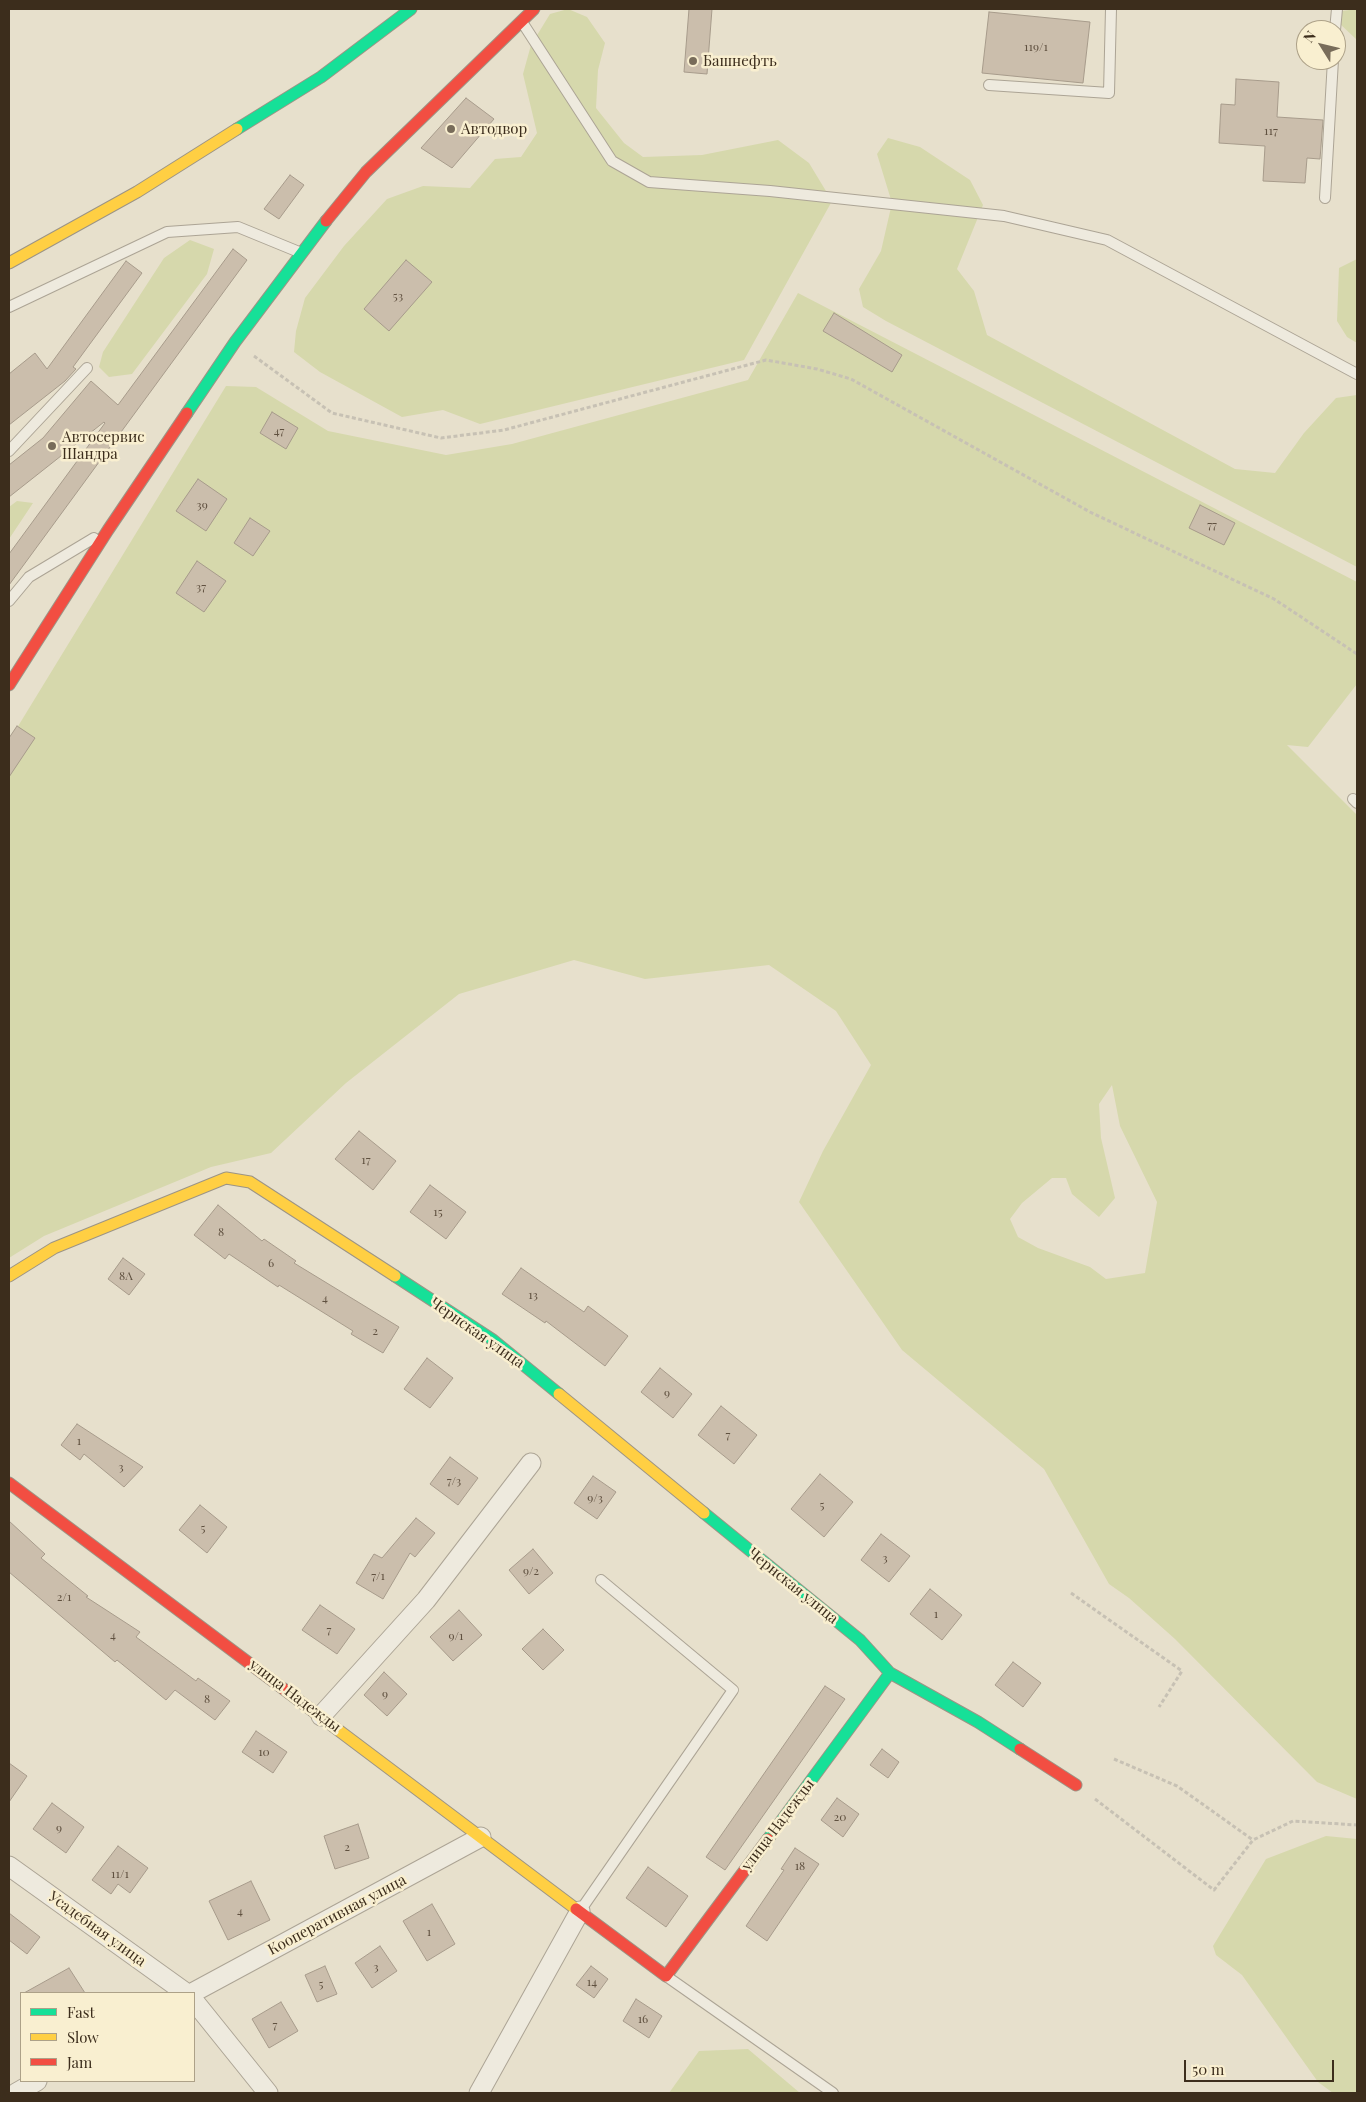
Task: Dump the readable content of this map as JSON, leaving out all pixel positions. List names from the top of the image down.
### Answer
{
  "streets": {
    "street": [
      "Чернская улица",
      "улица Надежды",
      "Кооперативная улица",
      "Усадебная улица"
    ]
  },
  "crossings": [
    ["Чернская улица", "улица Надежды"],
    ["улица Надежды", "Кооперативная улица"]
  ],
  "places": ["Башнефть", "Автодвор", "Автосервис Шандра"],
  "house_numbers": [
    "119/1",
    "117",
    "53",
    "47",
    "39",
    "77",
    "37",
    "17",
    "15",
    "8",
    "6",
    "8А",
    "13",
    "4",
    "2",
    "9",
    "7",
    "1",
    "3",
    "7/3",
    "9/3",
    "5",
    "5",
    "3",
    "9/2",
    "7/1",
    "2/1",
    "1",
    "7",
    "4",
    "9/1",
    "9",
    "8",
    "10",
    "20",
    "9",
    "2",
    "18",
    "11/1",
    "4",
    "1",
    "3",
    "14",
    "5",
    "16",
    "7"
  ],
  "legend": ["Fast", "Slow", "Jam"],
  "scale_bar": "50 m",
  "north": "top left"
}
